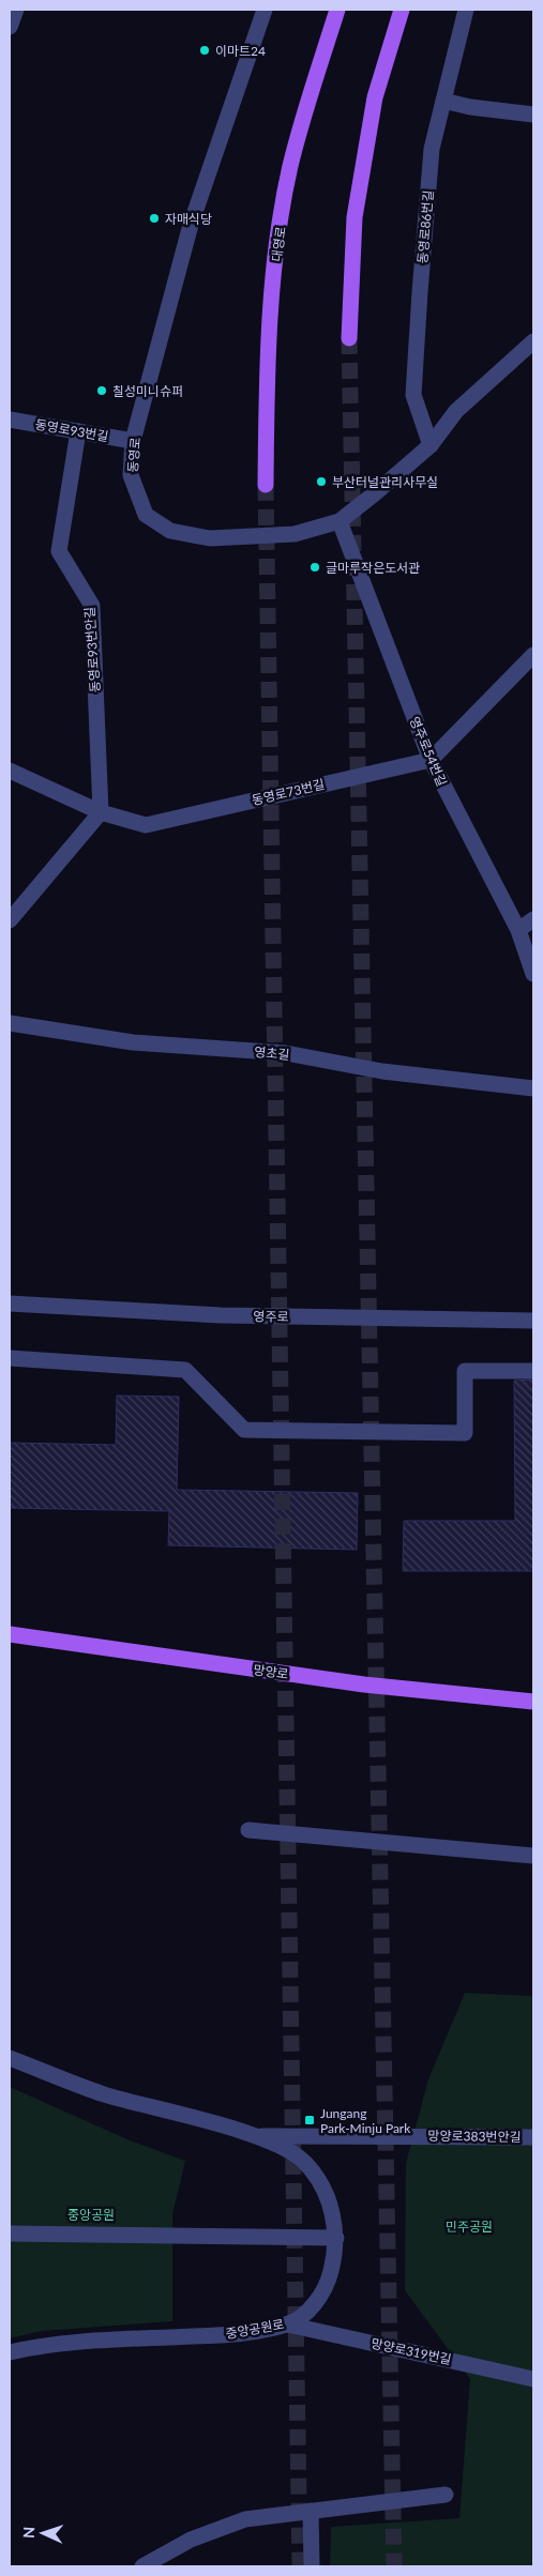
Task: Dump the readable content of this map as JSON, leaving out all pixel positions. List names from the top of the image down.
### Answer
{
  "streets": {
    "main road": ["대영로", "망양로"],
    "street": [
      "동영로86번길",
      "동영로93번길",
      "동영로",
      "동영로93번안길",
      "영주로54번길",
      "동영로73번길",
      "영초길",
      "영주로",
      "망양로383번안길",
      "중앙공원로",
      "망양로319번길"
    ]
  },
  "crossings": [
    ["동영로86번길", "동영로"],
    ["동영로93번길", "동영로"],
    ["동영로93번길", "동영로93번안길"],
    ["동영로", "영주로54번길"],
    ["동영로93번안길", "동영로73번길"],
    ["영주로54번길", "동영로73번길"],
    ["망양로383번안길", "중앙공원로"],
    ["중앙공원로", "망양로319번길"]
  ],
  "parks": ["중앙공원", "민주공원"],
  "places": {
    "other": [
      "이마트24",
      "자매식당",
      "칠성미니슈퍼",
      "부산터널관리사무실",
      "글마루작은도서관"
    ],
    "transit": ["Jungang Park-Minju Park"]
  },
  "north": "left"
}
